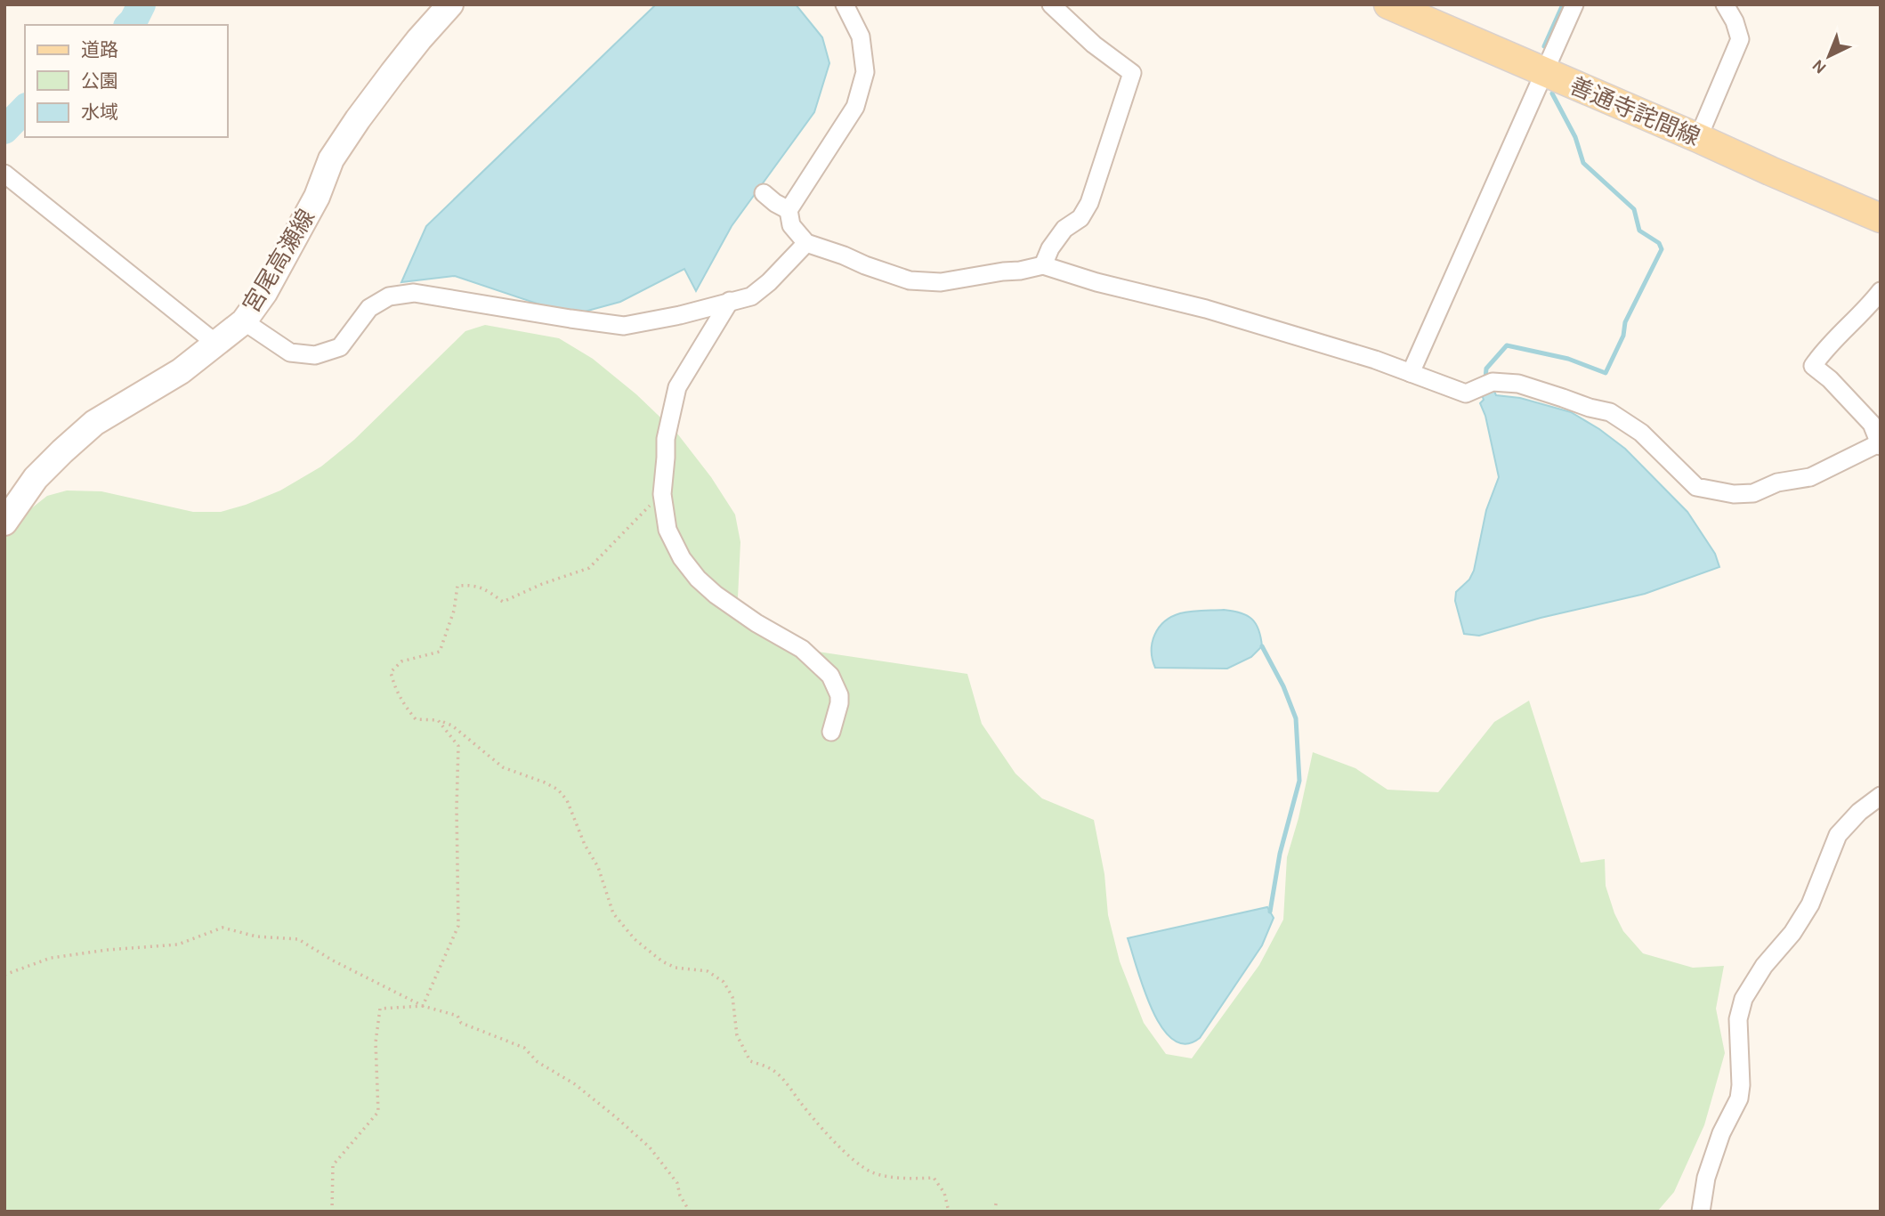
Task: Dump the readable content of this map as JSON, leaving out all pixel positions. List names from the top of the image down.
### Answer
{
  "streets": {
    "main road": ["善通寺詫間線", "宮尾高瀬線"]
  },
  "legend": ["道路", "公園", "水域"],
  "north": "bottom left"
}
